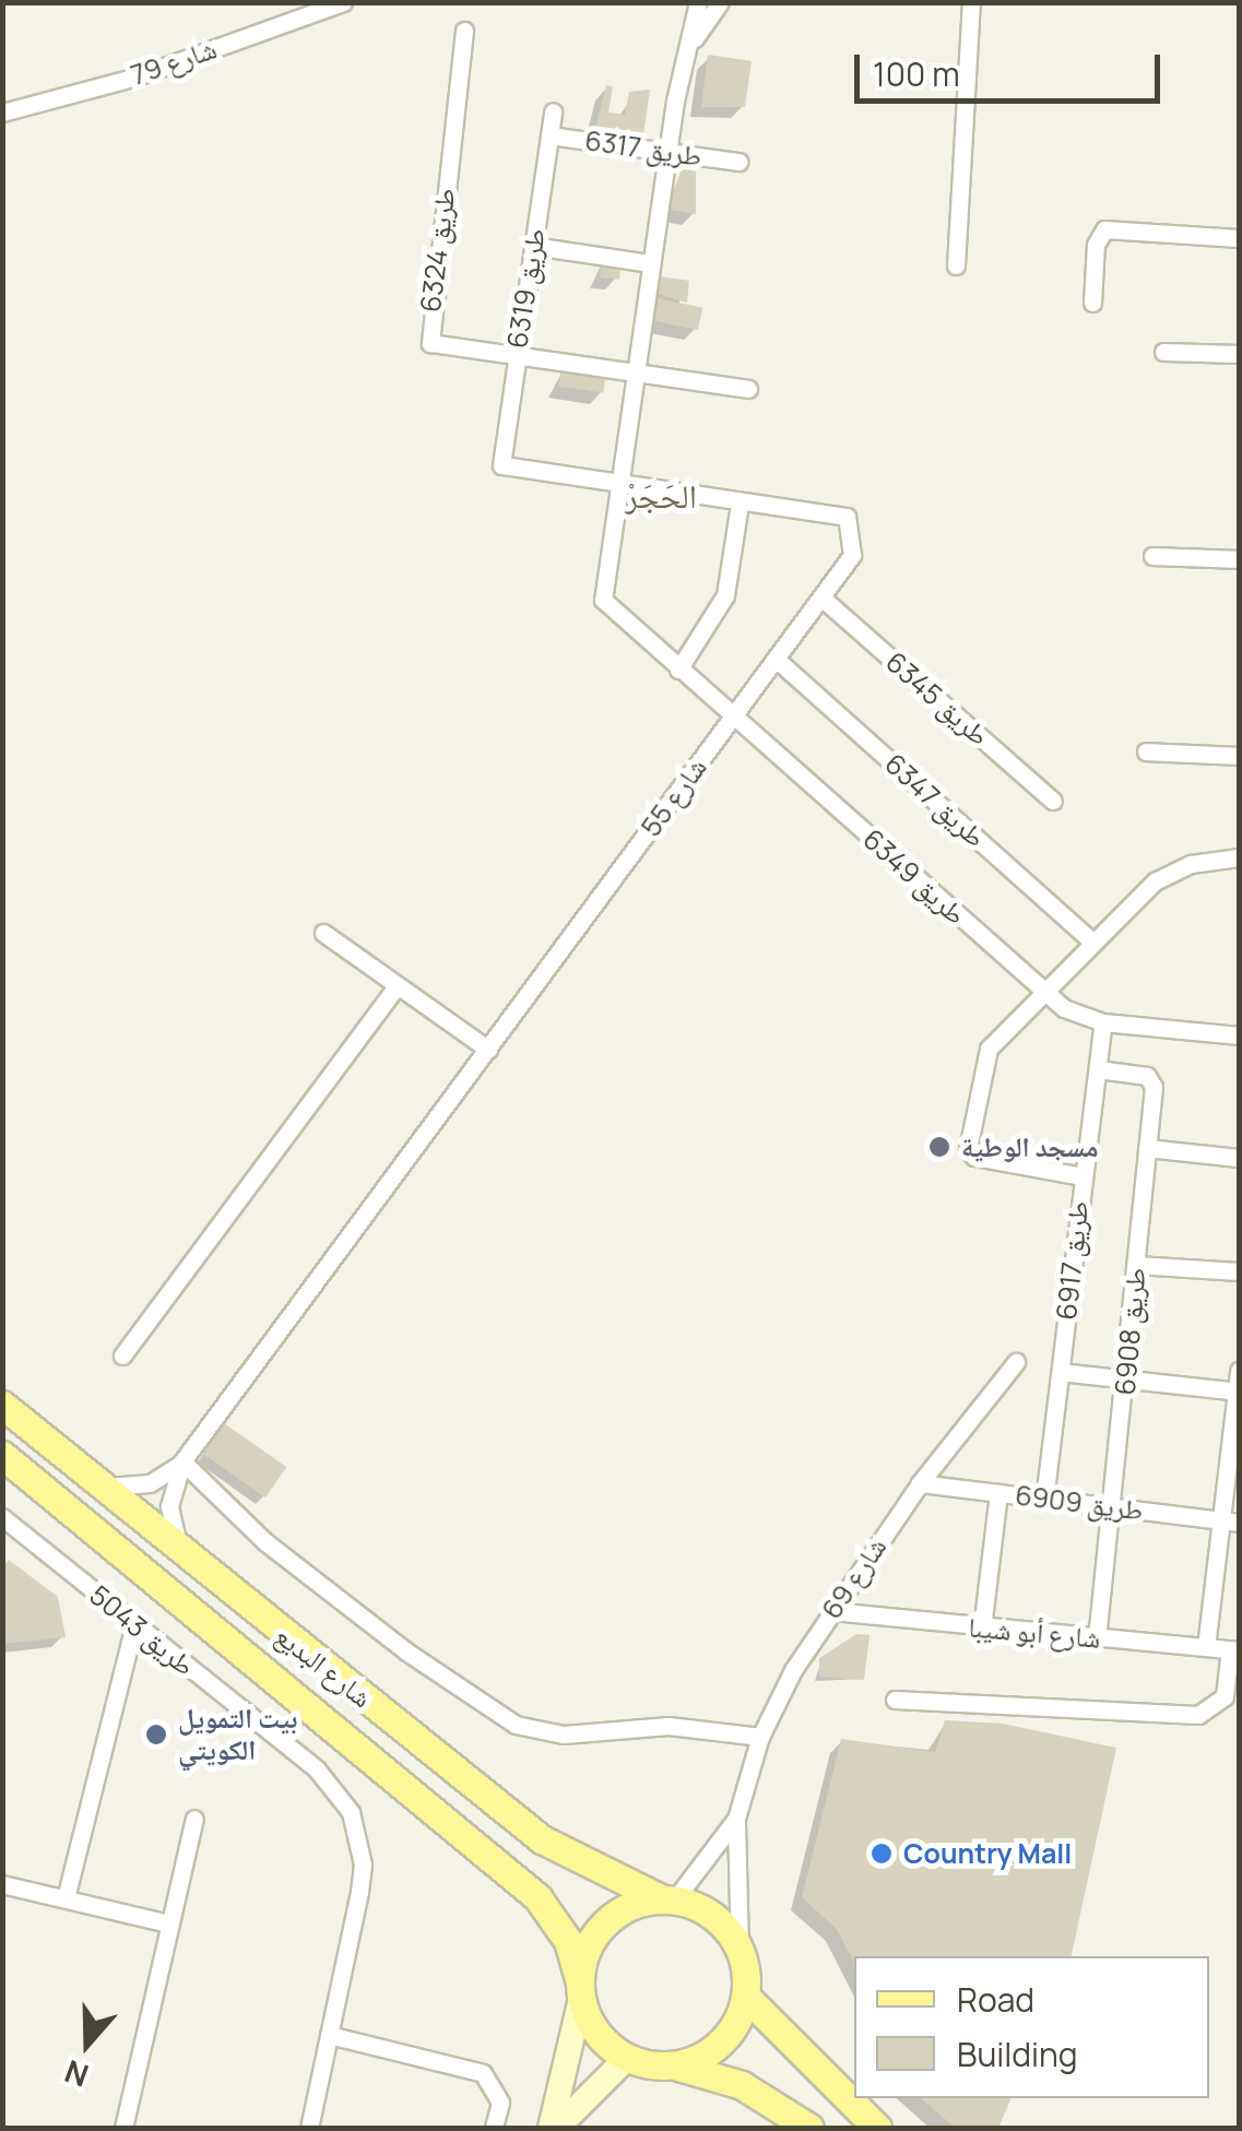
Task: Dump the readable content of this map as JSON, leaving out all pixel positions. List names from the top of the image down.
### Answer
{
  "streets": {
    "main road": ["شارع البديع"],
    "street": [
      "شارع 79",
      "طريق 6317",
      "طريق 6324",
      "طريق 6319",
      "طريق 6345",
      "شارع 55",
      "طريق 6347",
      "طريق 6349",
      "طريق 6917",
      "طريق 6908",
      "طريق 6909",
      "شارع 69",
      "طريق 5043",
      "شارع أبو شيبا"
    ]
  },
  "crossings": [
    ["طريق 6317", "طريق 6319"],
    ["طريق 6324", "طريق 6319"],
    ["طريق 6345", "شارع 55"],
    ["شارع 55", "طريق 6347"],
    ["شارع 55", "طريق 6349"],
    ["شارع 55", "شارع البديع"],
    ["طريق 6349", "طريق 6917"],
    ["طريق 6917", "طريق 6908"],
    ["طريق 6917", "طريق 6909"],
    ["طريق 6908", "طريق 6909"],
    ["طريق 6908", "شارع أبو شيبا"],
    ["طريق 6909", "شارع 69"],
    ["شارع 69", "شارع أبو شيبا"],
    ["شارع 69", "شارع البديع"]
  ],
  "districts": ["الحَجَرْ"],
  "places": ["مسجد الوطية", "بيت التمويل الكويتي", "Country Mall"],
  "legend": ["Road", "Building"],
  "scale_bar": "100 m",
  "north": "bottom"
}
